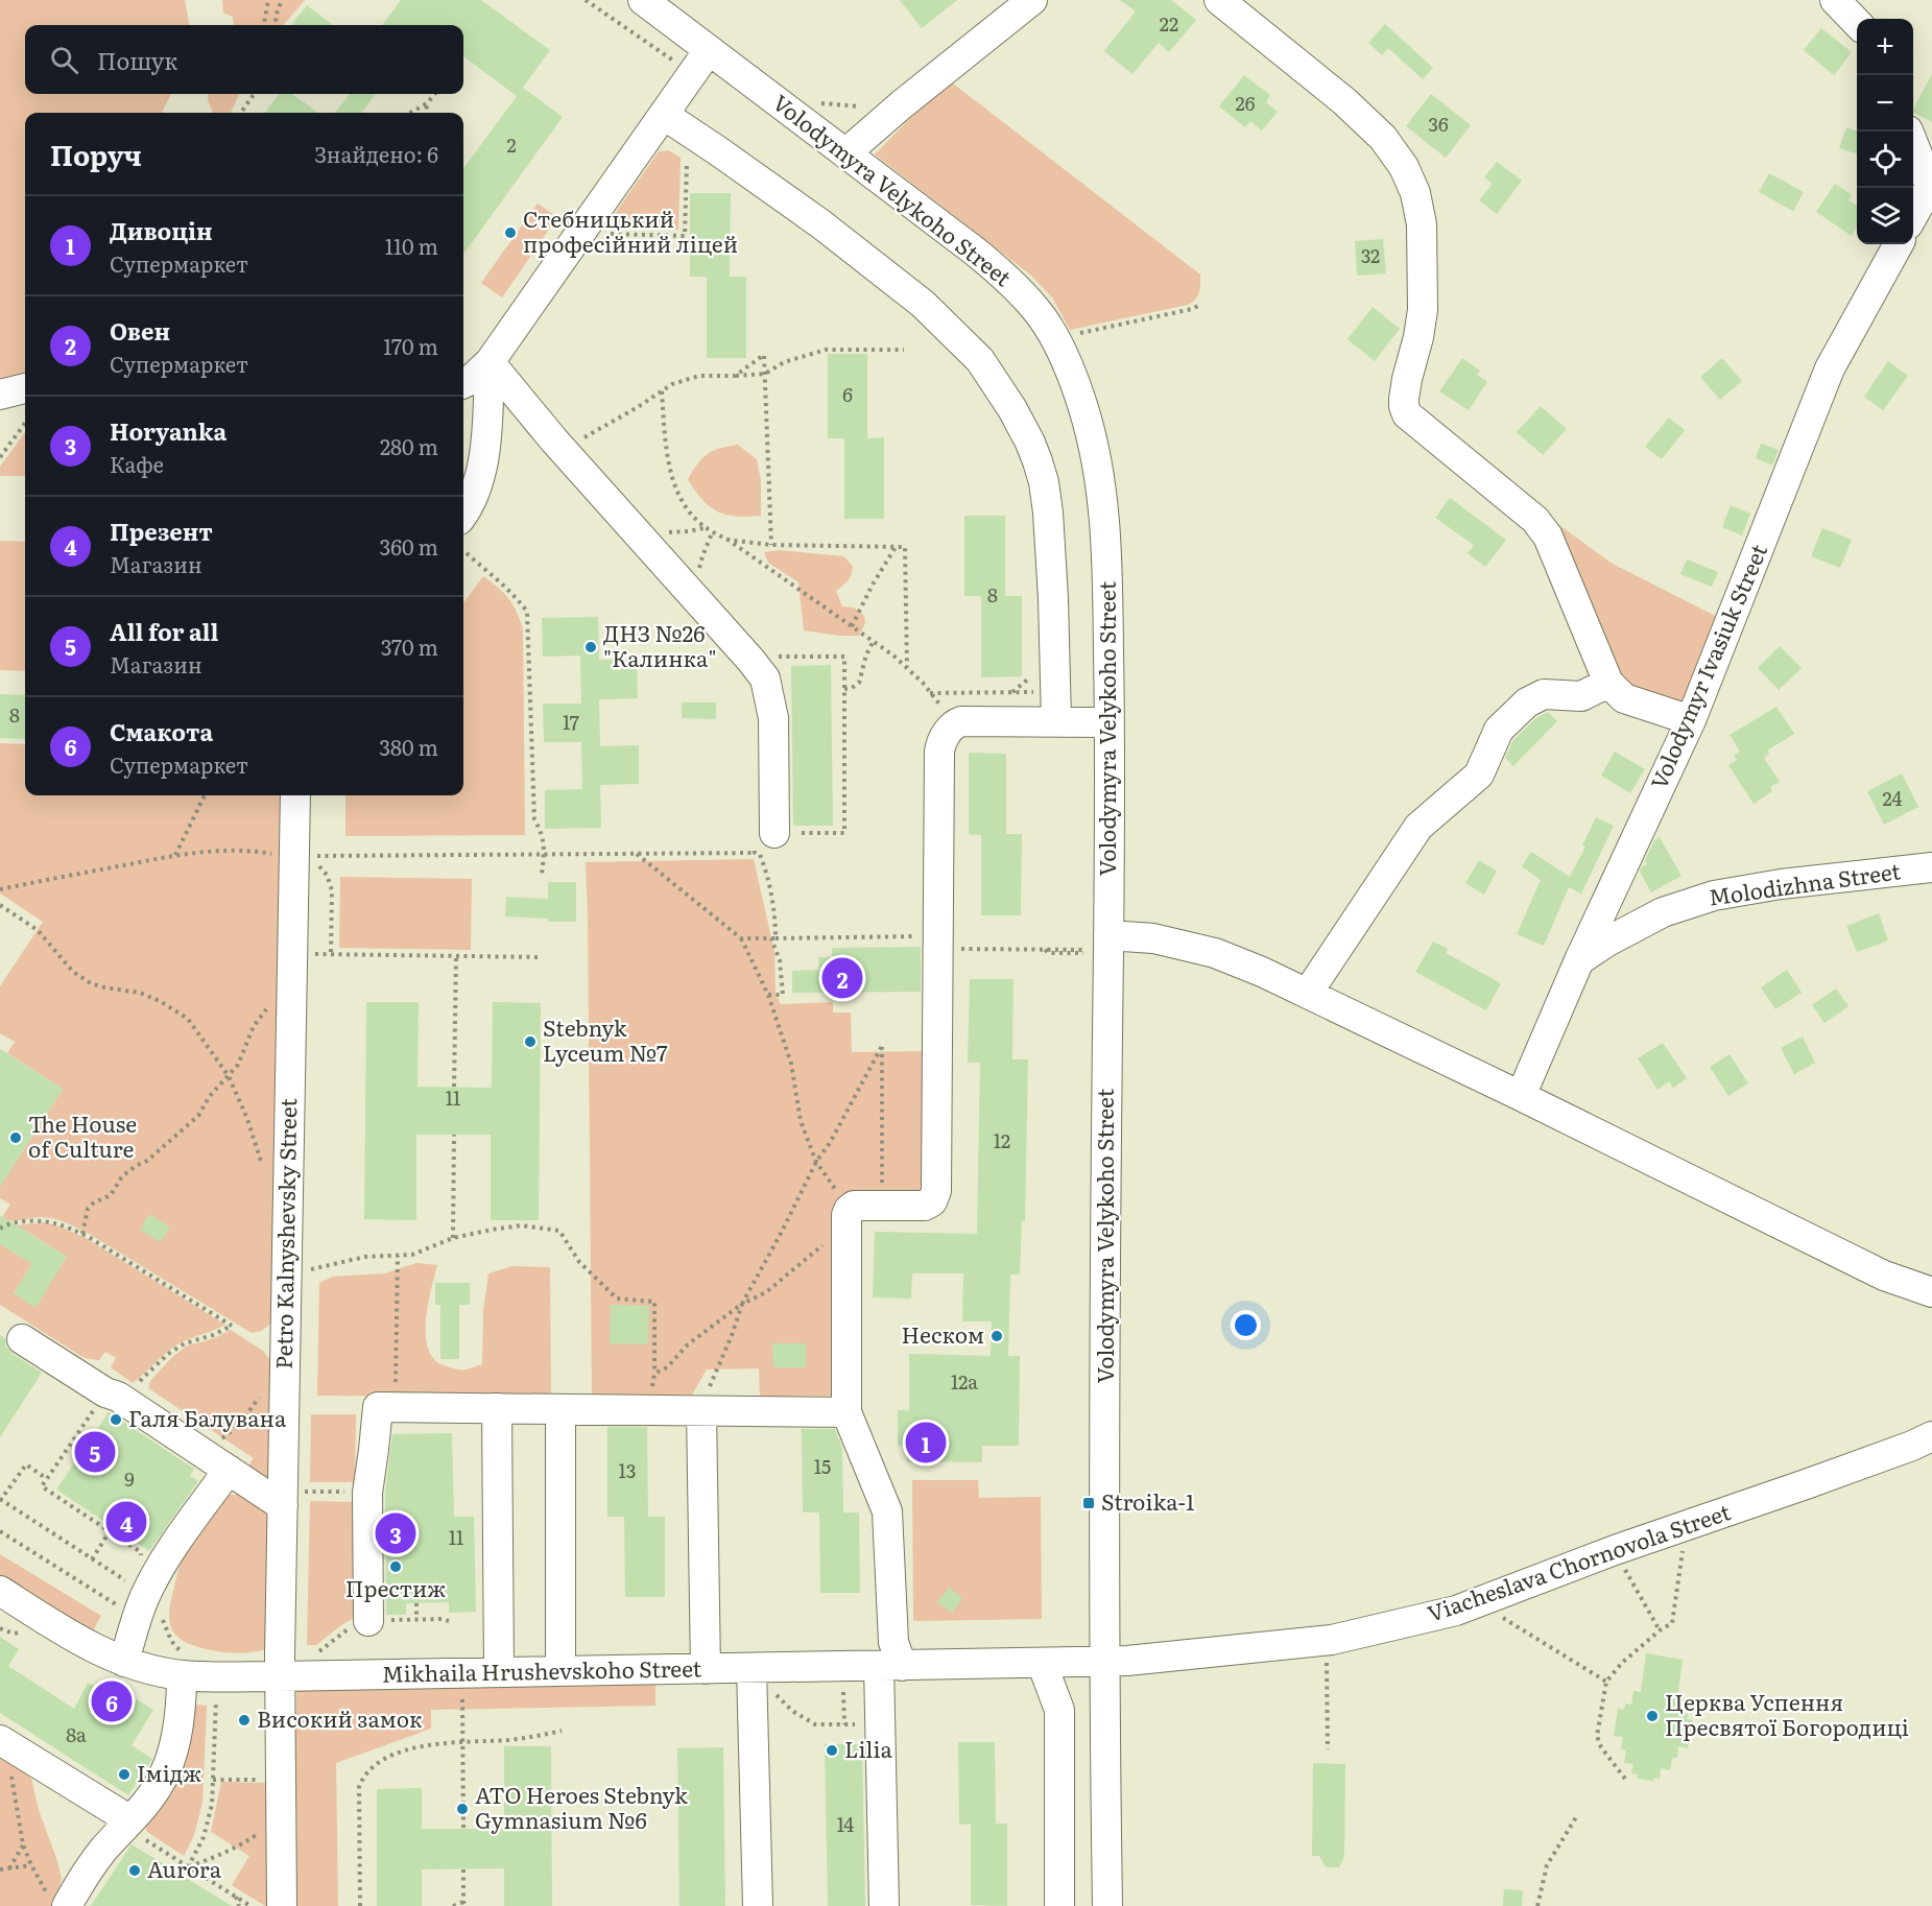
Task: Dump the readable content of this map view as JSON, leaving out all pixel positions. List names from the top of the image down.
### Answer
{
  "streets": {
    "street": [
      "Volodymyra Velykoho Street",
      "Volodymyr Ivasiuk Street",
      "Molodizhna Street",
      "Petro Kalnyshevsky Street",
      "Viacheslava Chornovola Street",
      "Mikhaila Hrushevskoho Street"
    ]
  },
  "crossings": [
    ["Volodymyra Velykoho Street", "Viacheslava Chornovola Street"],
    ["Volodymyra Velykoho Street", "Mikhaila Hrushevskoho Street"],
    ["Volodymyr Ivasiuk Street", "Molodizhna Street"],
    ["Petro Kalnyshevsky Street", "Mikhaila Hrushevskoho Street"],
    ["Viacheslava Chornovola Street", "Mikhaila Hrushevskoho Street"]
  ],
  "places": {
    "other": [
      "Стебницький професійний ліцей",
      "ДНЗ №26 \"Калинка\"",
      "Stebnyk Lyceum №7",
      "The House of Culture",
      "Неском",
      "Галя Балувана",
      "Престиж",
      "Церква Успення Пресвятої Богородиці",
      "Високий замок",
      "Lilia",
      "Імідж",
      "ATO Heroes Stebnyk Gymnasium №6",
      "Aurora"
    ],
    "transit": ["Stroika-1"]
  },
  "house_numbers": [
    "22",
    "26",
    "36",
    "2",
    "32",
    "6",
    "8",
    "8",
    "17",
    "24",
    "11",
    "12",
    "12а",
    "15",
    "13",
    "9",
    "11",
    "8а",
    "14"
  ],
  "page": {
    "map_buttons": ["+", "−"],
    "search": "Пошук",
    "heading": ["Поруч", "Знайдено: 6"],
    "list": [
      {
        "mark": "1",
        "name": "Дивоцін",
        "note": "Супермаркет",
        "value": "110 m"
      },
      {
        "mark": "2",
        "name": "Овен",
        "note": "Супермаркет",
        "value": "170 m"
      },
      {
        "mark": "3",
        "name": "Horyanka",
        "note": "Кафе",
        "value": "280 m"
      },
      {
        "mark": "4",
        "name": "Презент",
        "note": "Магазин",
        "value": "360 m"
      },
      {
        "mark": "5",
        "name": "All for all",
        "note": "Магазин",
        "value": "370 m"
      },
      {
        "mark": "6",
        "name": "Смакота",
        "note": "Супермаркет",
        "value": "380 m"
      }
    ],
    "pins": [
      "2",
      "1",
      "5",
      "4",
      "3",
      "6"
    ]
  }
}
